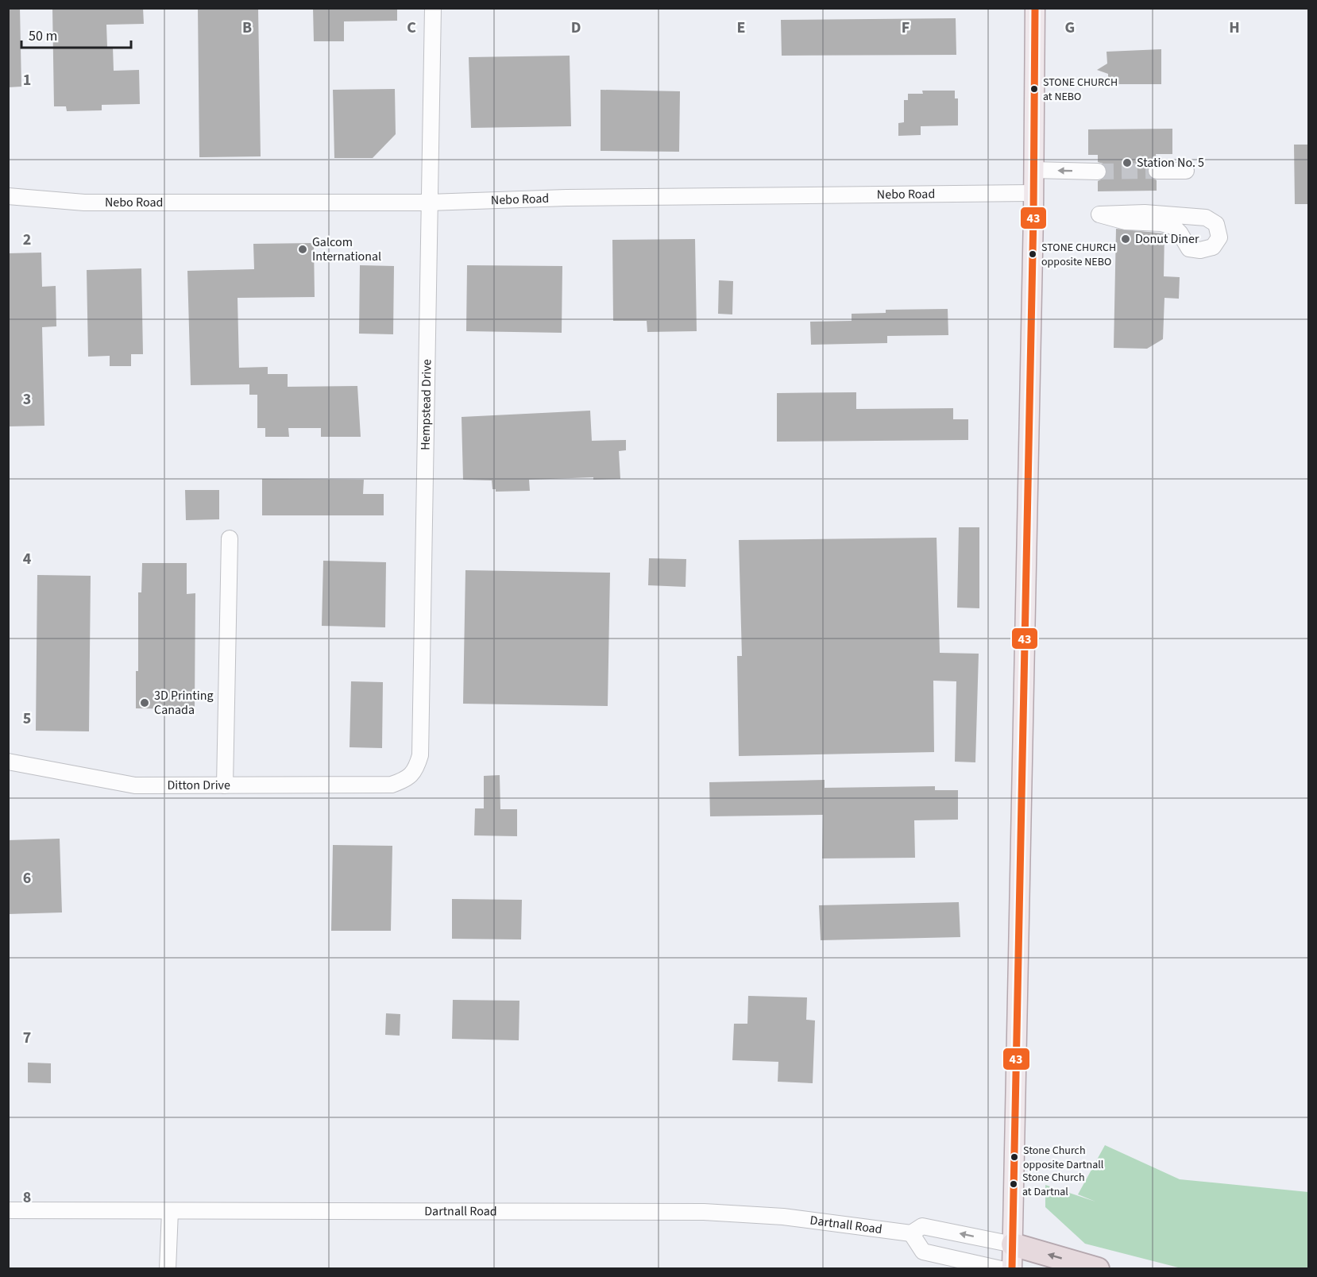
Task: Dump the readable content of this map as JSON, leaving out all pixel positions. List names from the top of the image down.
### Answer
{
  "streets": {
    "street": [
      "Nebo Road",
      "Hempstead Drive",
      "Ditton Drive",
      "Dartnall Road"
    ]
  },
  "crossings": [
    ["Nebo Road", "Hempstead Drive"],
    ["Hempstead Drive", "Ditton Drive"]
  ],
  "places": [
    "STONE CHURCH at NEBO",
    "Station No. 5",
    "Donut Diner",
    "Galcom International",
    "STONE CHURCH opposite NEBO",
    "3D Printing Canada",
    "Stone Church opposite Dartnall",
    "Stone Church at Dartnal"
  ],
  "lines": ["transit line 43"],
  "scale_bar": "50 m",
  "grid": {
    "columns": [
      "B",
      "C",
      "D",
      "E",
      "F",
      "G",
      "H"
    ],
    "rows": [
      "1",
      "2",
      "3",
      "4",
      "5",
      "6",
      "7",
      "8"
    ]
  }
}
